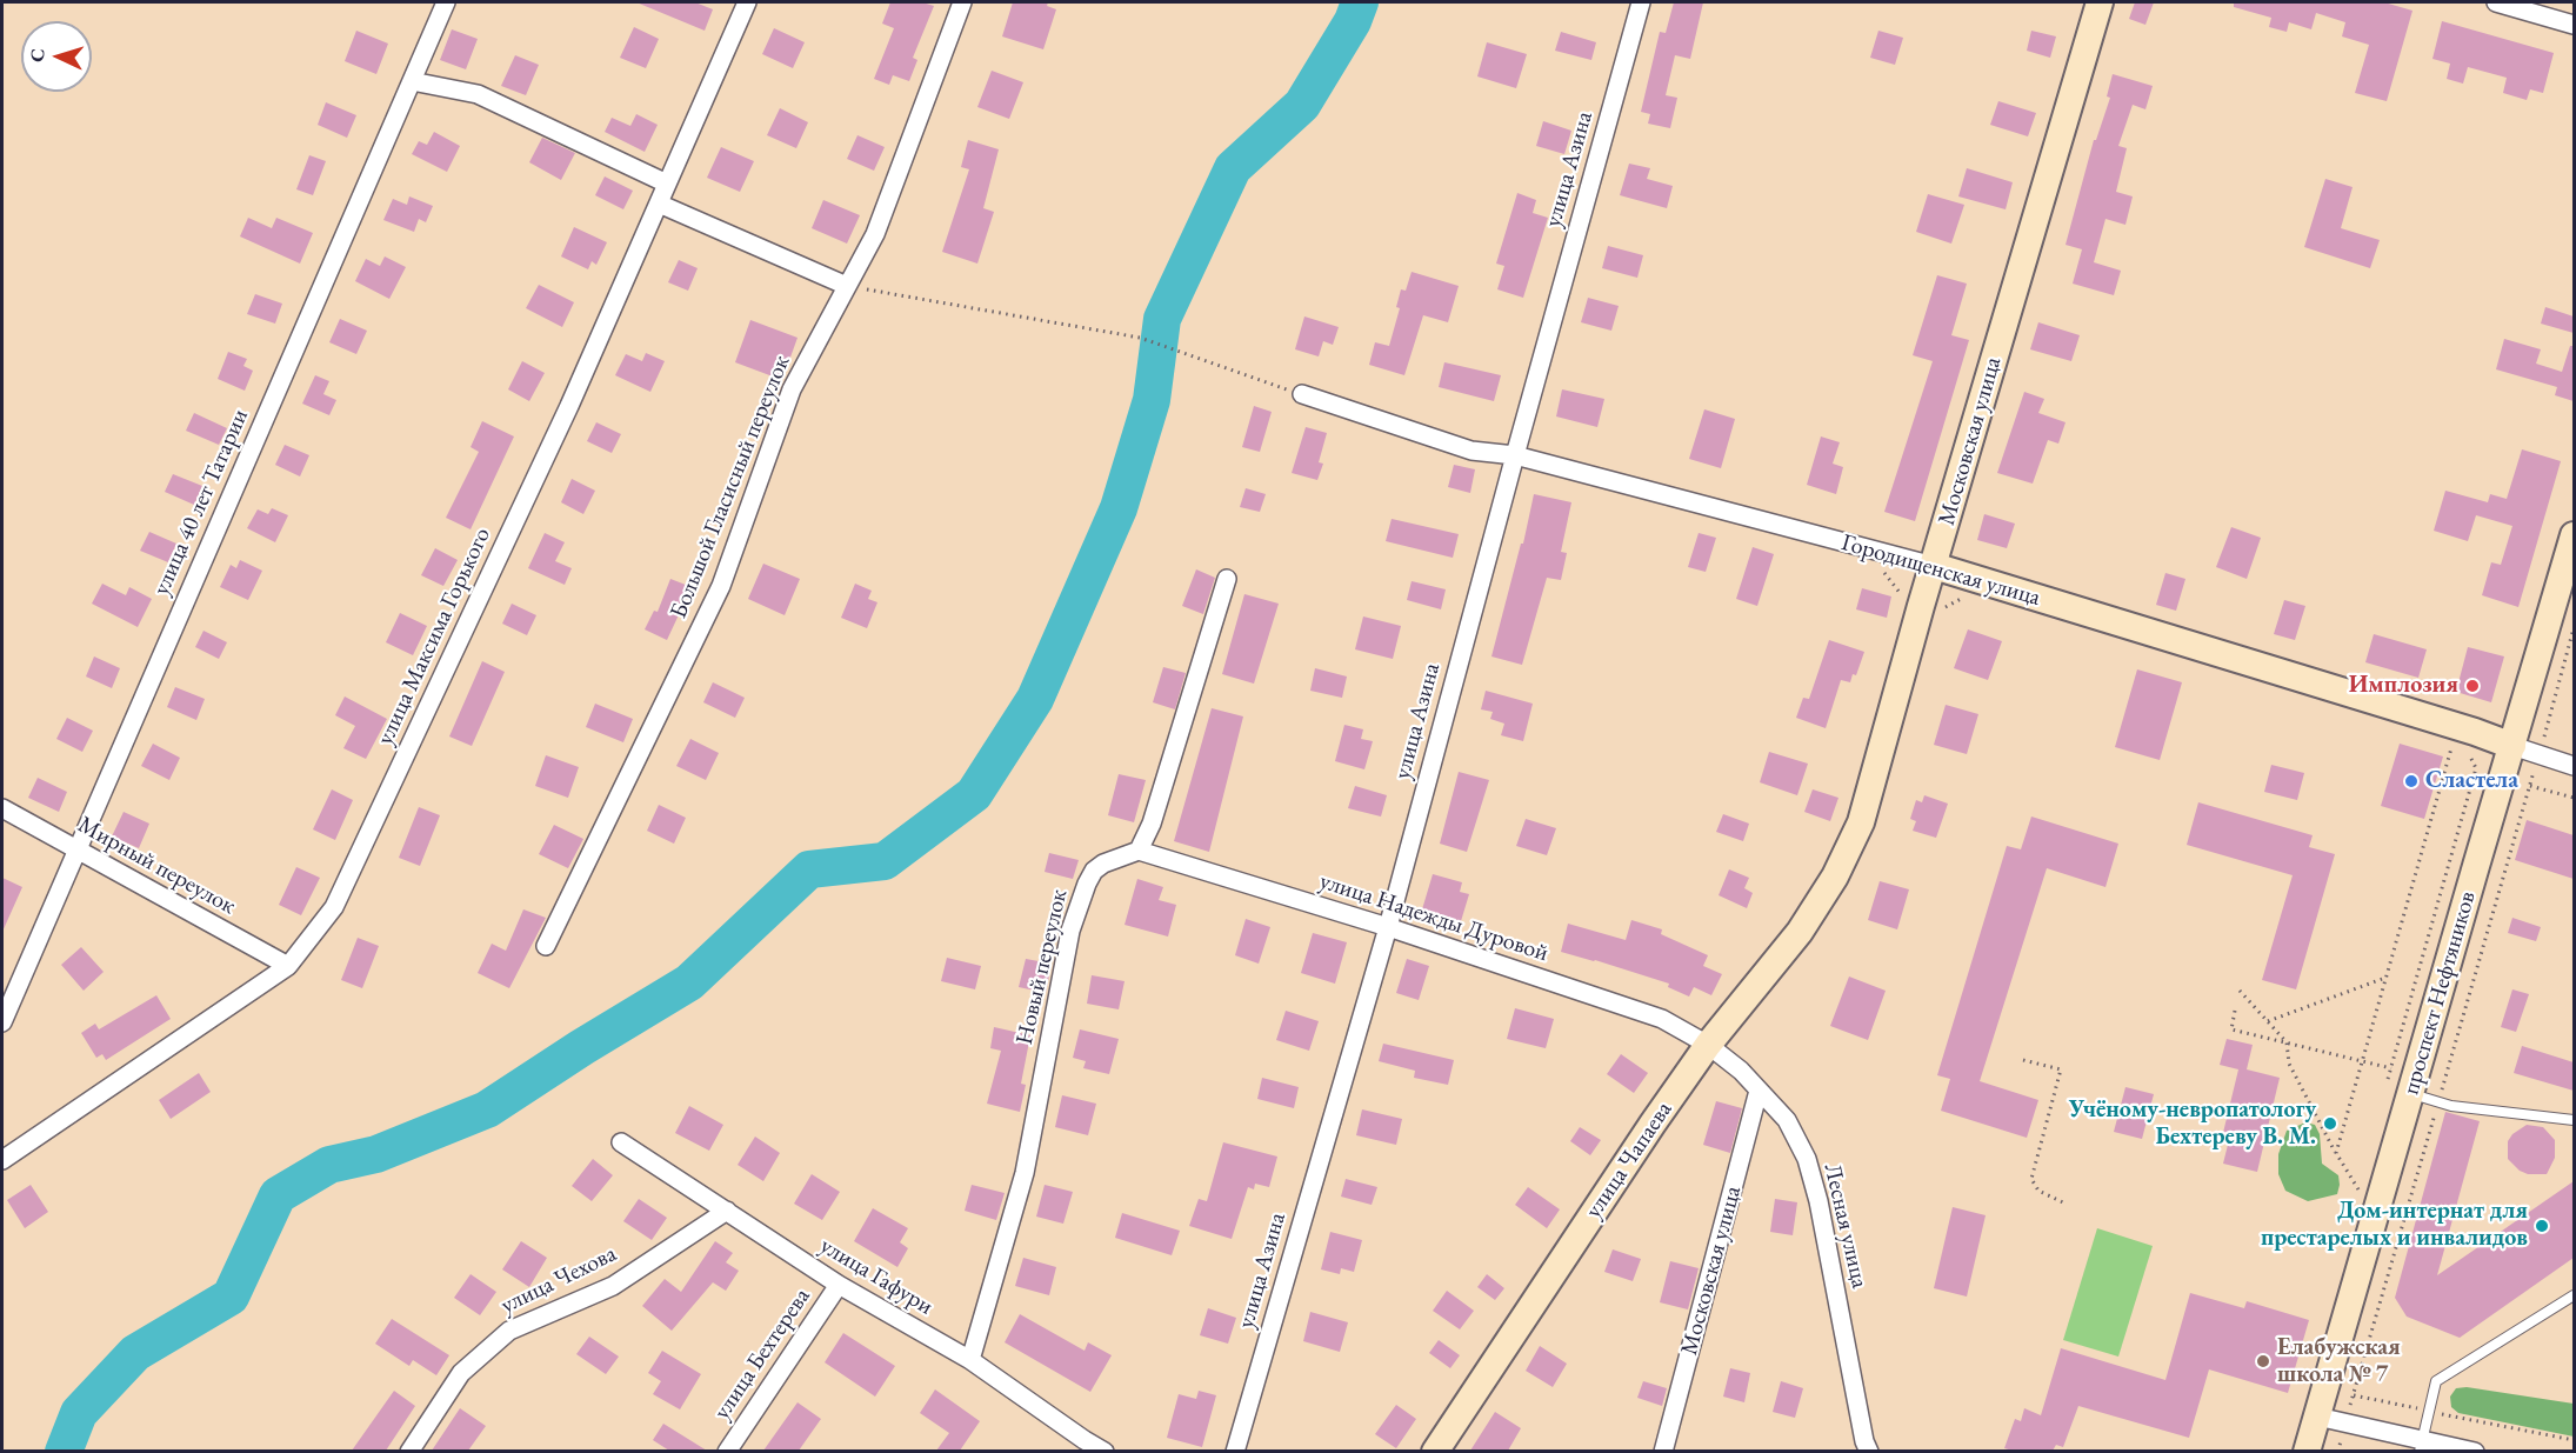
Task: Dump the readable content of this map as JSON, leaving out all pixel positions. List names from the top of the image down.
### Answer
{
  "streets": {
    "main road": [
      "Московская улица",
      "Городищенская улица",
      "проспект Нефтяников",
      "улица Чапаева"
    ],
    "street": [
      "улица Азина",
      "Большой Гласисный переулок",
      "улица 40 лет Татарии",
      "улица Максима Горького",
      "Мирный переулок",
      "улица Надежды Дуровой",
      "Новый переулок",
      "Лесная улица",
      "улица Гафури",
      "улица Чехова",
      "улица Бехтерева"
    ]
  },
  "crossings": [
    ["улица Азина", "Городищенская улица"],
    ["улица Азина", "улица Надежды Дуровой"],
    ["Московская улица", "Городищенская улица"],
    ["Московская улица", "улица Чапаева"],
    ["Московская улица", "Лесная улица"],
    ["улица 40 лет Татарии", "Мирный переулок"],
    ["Городищенская улица", "проспект Нефтяников"],
    ["улица Максима Горького", "Мирный переулок"],
    ["улица Надежды Дуровой", "Новый переулок"],
    ["улица Надежды Дуровой", "улица Чапаева"],
    ["улица Надежды Дуровой", "Лесная улица"],
    ["Новый переулок", "улица Гафури"],
    ["улица Чапаева", "Лесная улица"],
    ["улица Гафури", "улица Чехова"],
    ["улица Гафури", "улица Бехтерева"]
  ],
  "places": [
    "Имплозия",
    "Сластела",
    "Учёному-невропатологу Бехтереву В. М.",
    "Дом-интернат для престарелых и инвалидов",
    "Елабужская школа № 7"
  ],
  "north": "left"
}
